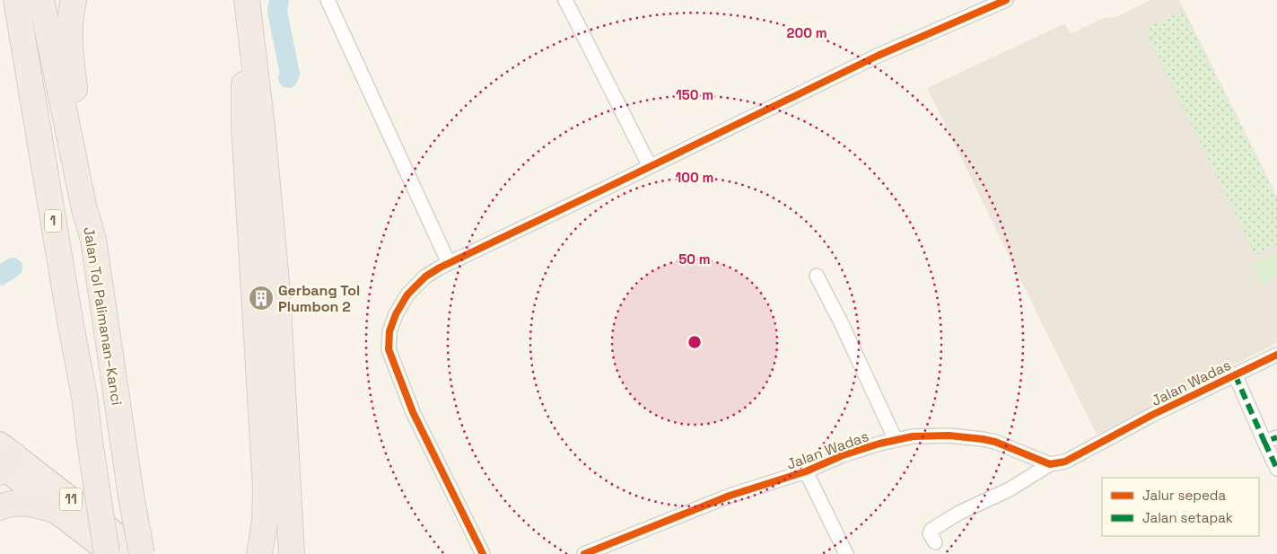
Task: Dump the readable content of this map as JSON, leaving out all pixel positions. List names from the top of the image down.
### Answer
{
  "streets": {
    "highway": ["1", "Jalan Tol Palimanan–Kanci", "11"],
    "street": ["Jalan Wadas"]
  },
  "crossings": [
    ["Jalan Tol Palimanan–Kanci", "11"]
  ],
  "places": {
    "building": ["Gerbang Tol Plumbon 2"]
  },
  "legend": ["Jalur sepeda", "Jalan setapak"],
  "rings": [
    "200 m",
    "150 m",
    "100 m",
    "50 m"
  ]
}
